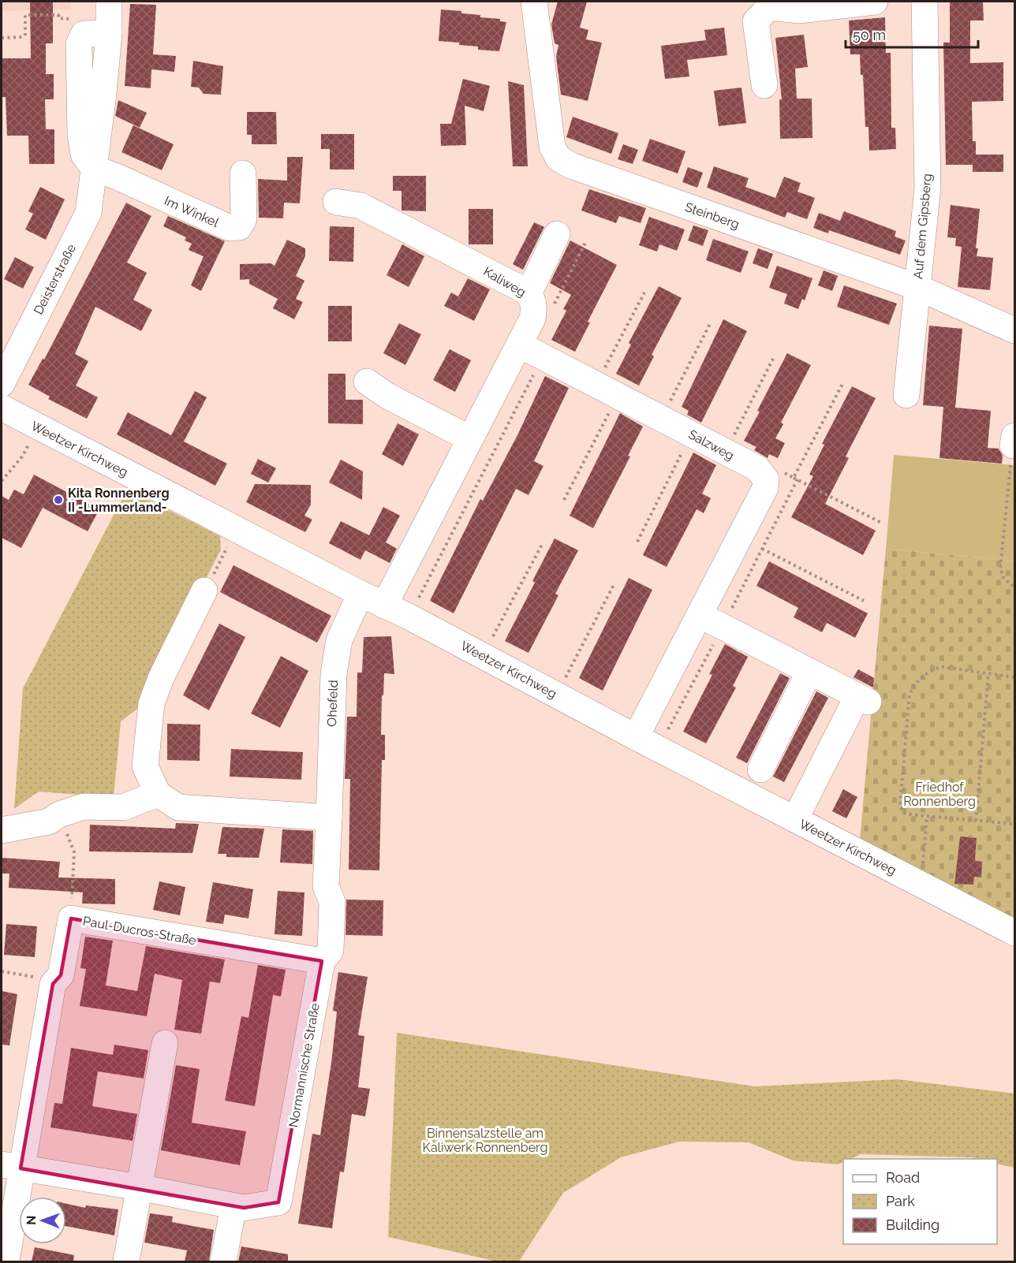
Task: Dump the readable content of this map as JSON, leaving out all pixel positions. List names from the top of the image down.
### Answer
{
  "streets": {
    "street": [
      "Im Winkel",
      "Steinberg",
      "Auf dem Gipsberg",
      "Deisterstraße",
      "Kaliweg",
      "Salzweg",
      "Weetzer Kirchweg",
      "Ohefeld",
      "Paul-Ducros-Straße",
      "Normannische Straße"
    ]
  },
  "crossings": [
    ["Im Winkel", "Deisterstraße"],
    ["Steinberg", "Auf dem Gipsberg"],
    ["Weetzer Kirchweg", "Ohefeld"],
    ["Ohefeld", "Normannische Straße"],
    ["Paul-Ducros-Straße", "Normannische Straße"]
  ],
  "parks": ["Friedhof Ronnenberg", "Binnensalzstelle am Kaliwerk Ronnenberg"],
  "places": ["Kita Ronnenberg II -Lummerland-"],
  "legend": ["Road", "Park", "Building"],
  "scale_bar": "50 m",
  "north": "left"
}
